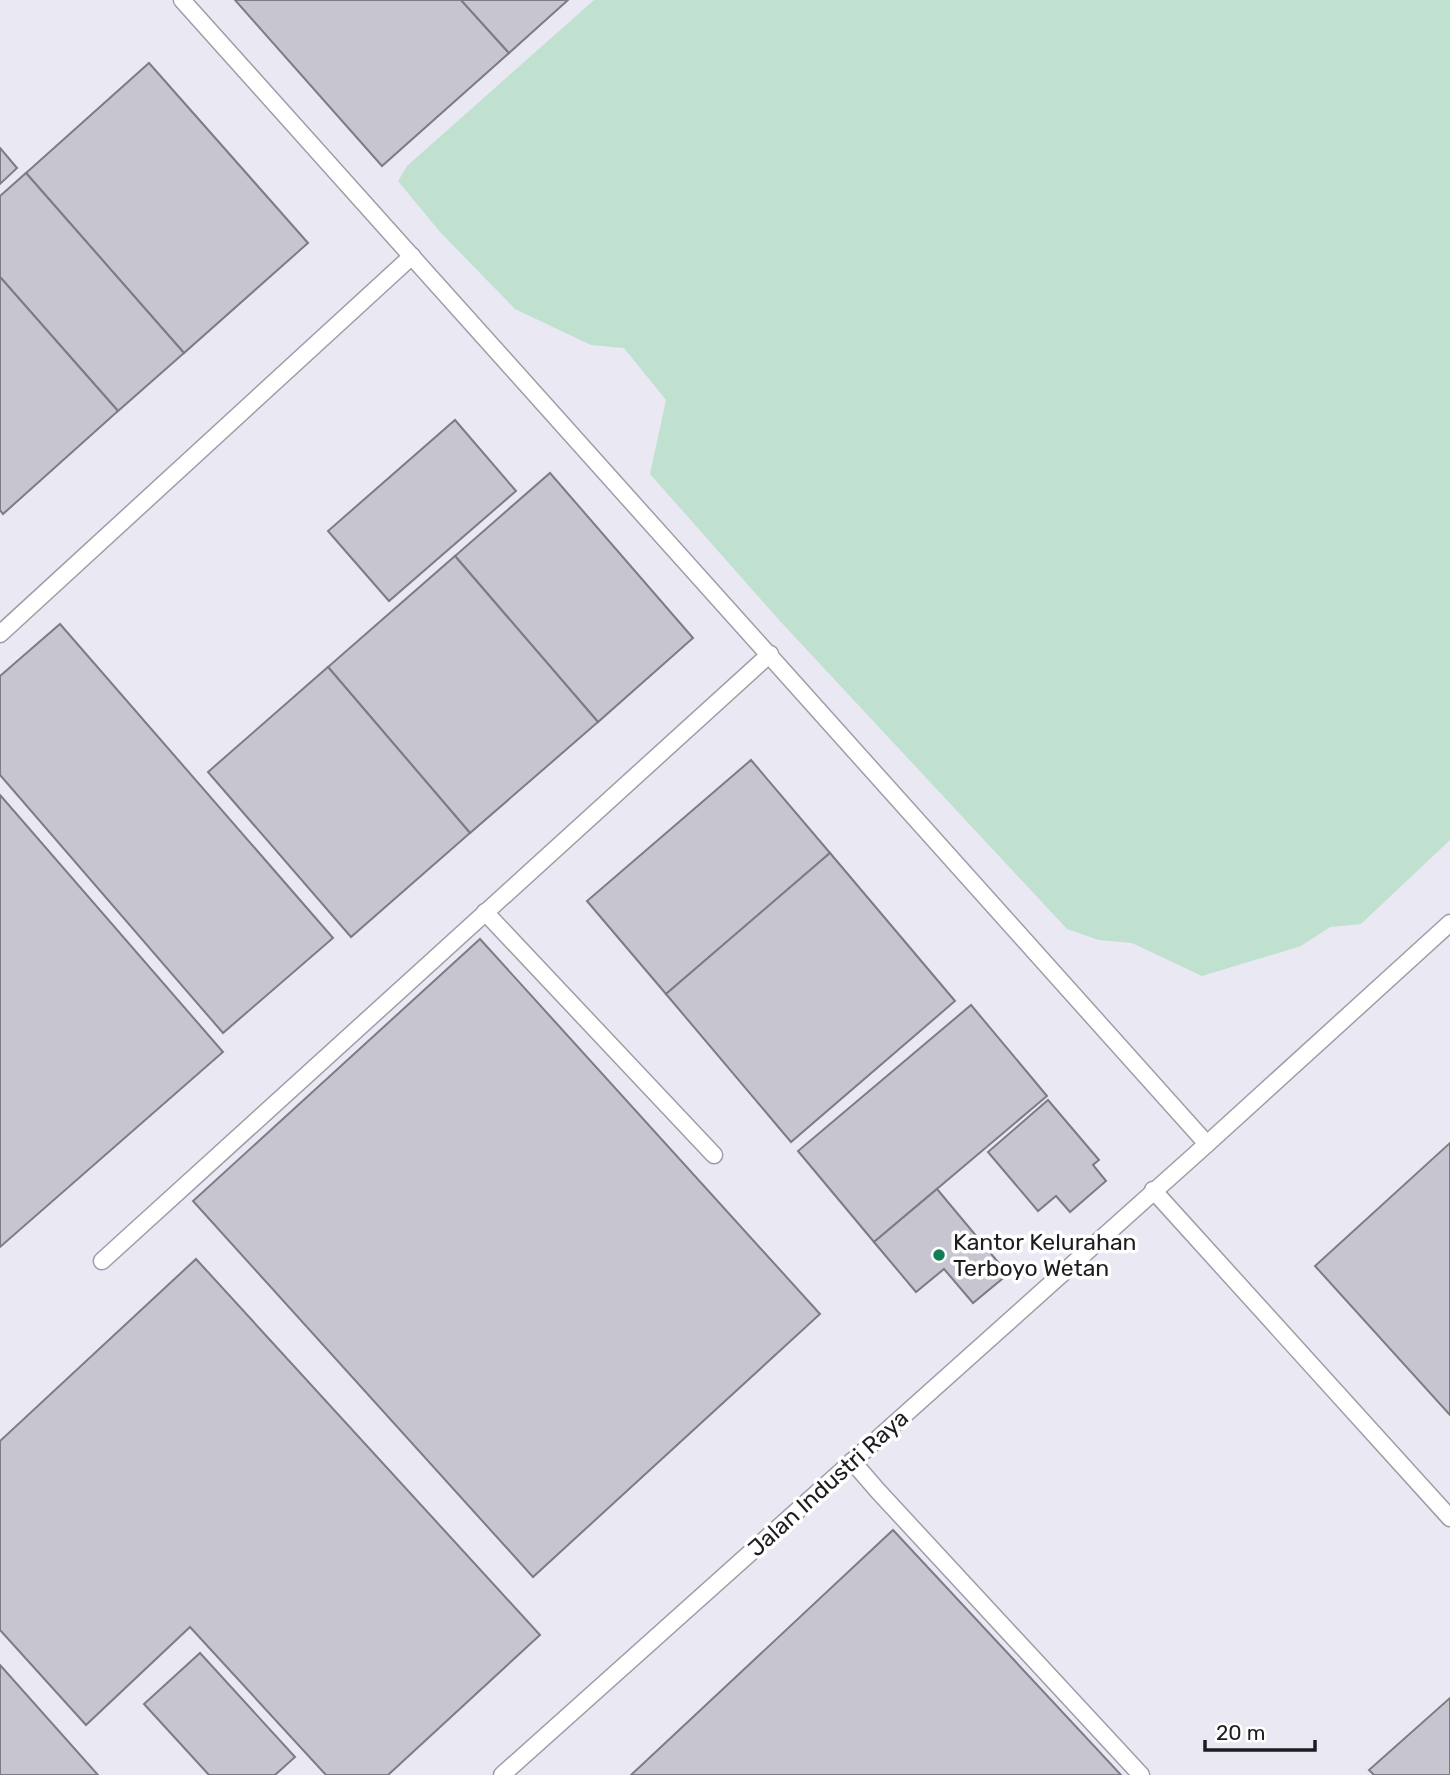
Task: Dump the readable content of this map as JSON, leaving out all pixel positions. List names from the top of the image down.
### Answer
{
  "streets": {
    "lane": ["Jalan Industri Raya"]
  },
  "places": ["Kantor Kelurahan Terboyo Wetan"],
  "scale_bar": "20 m"
}
